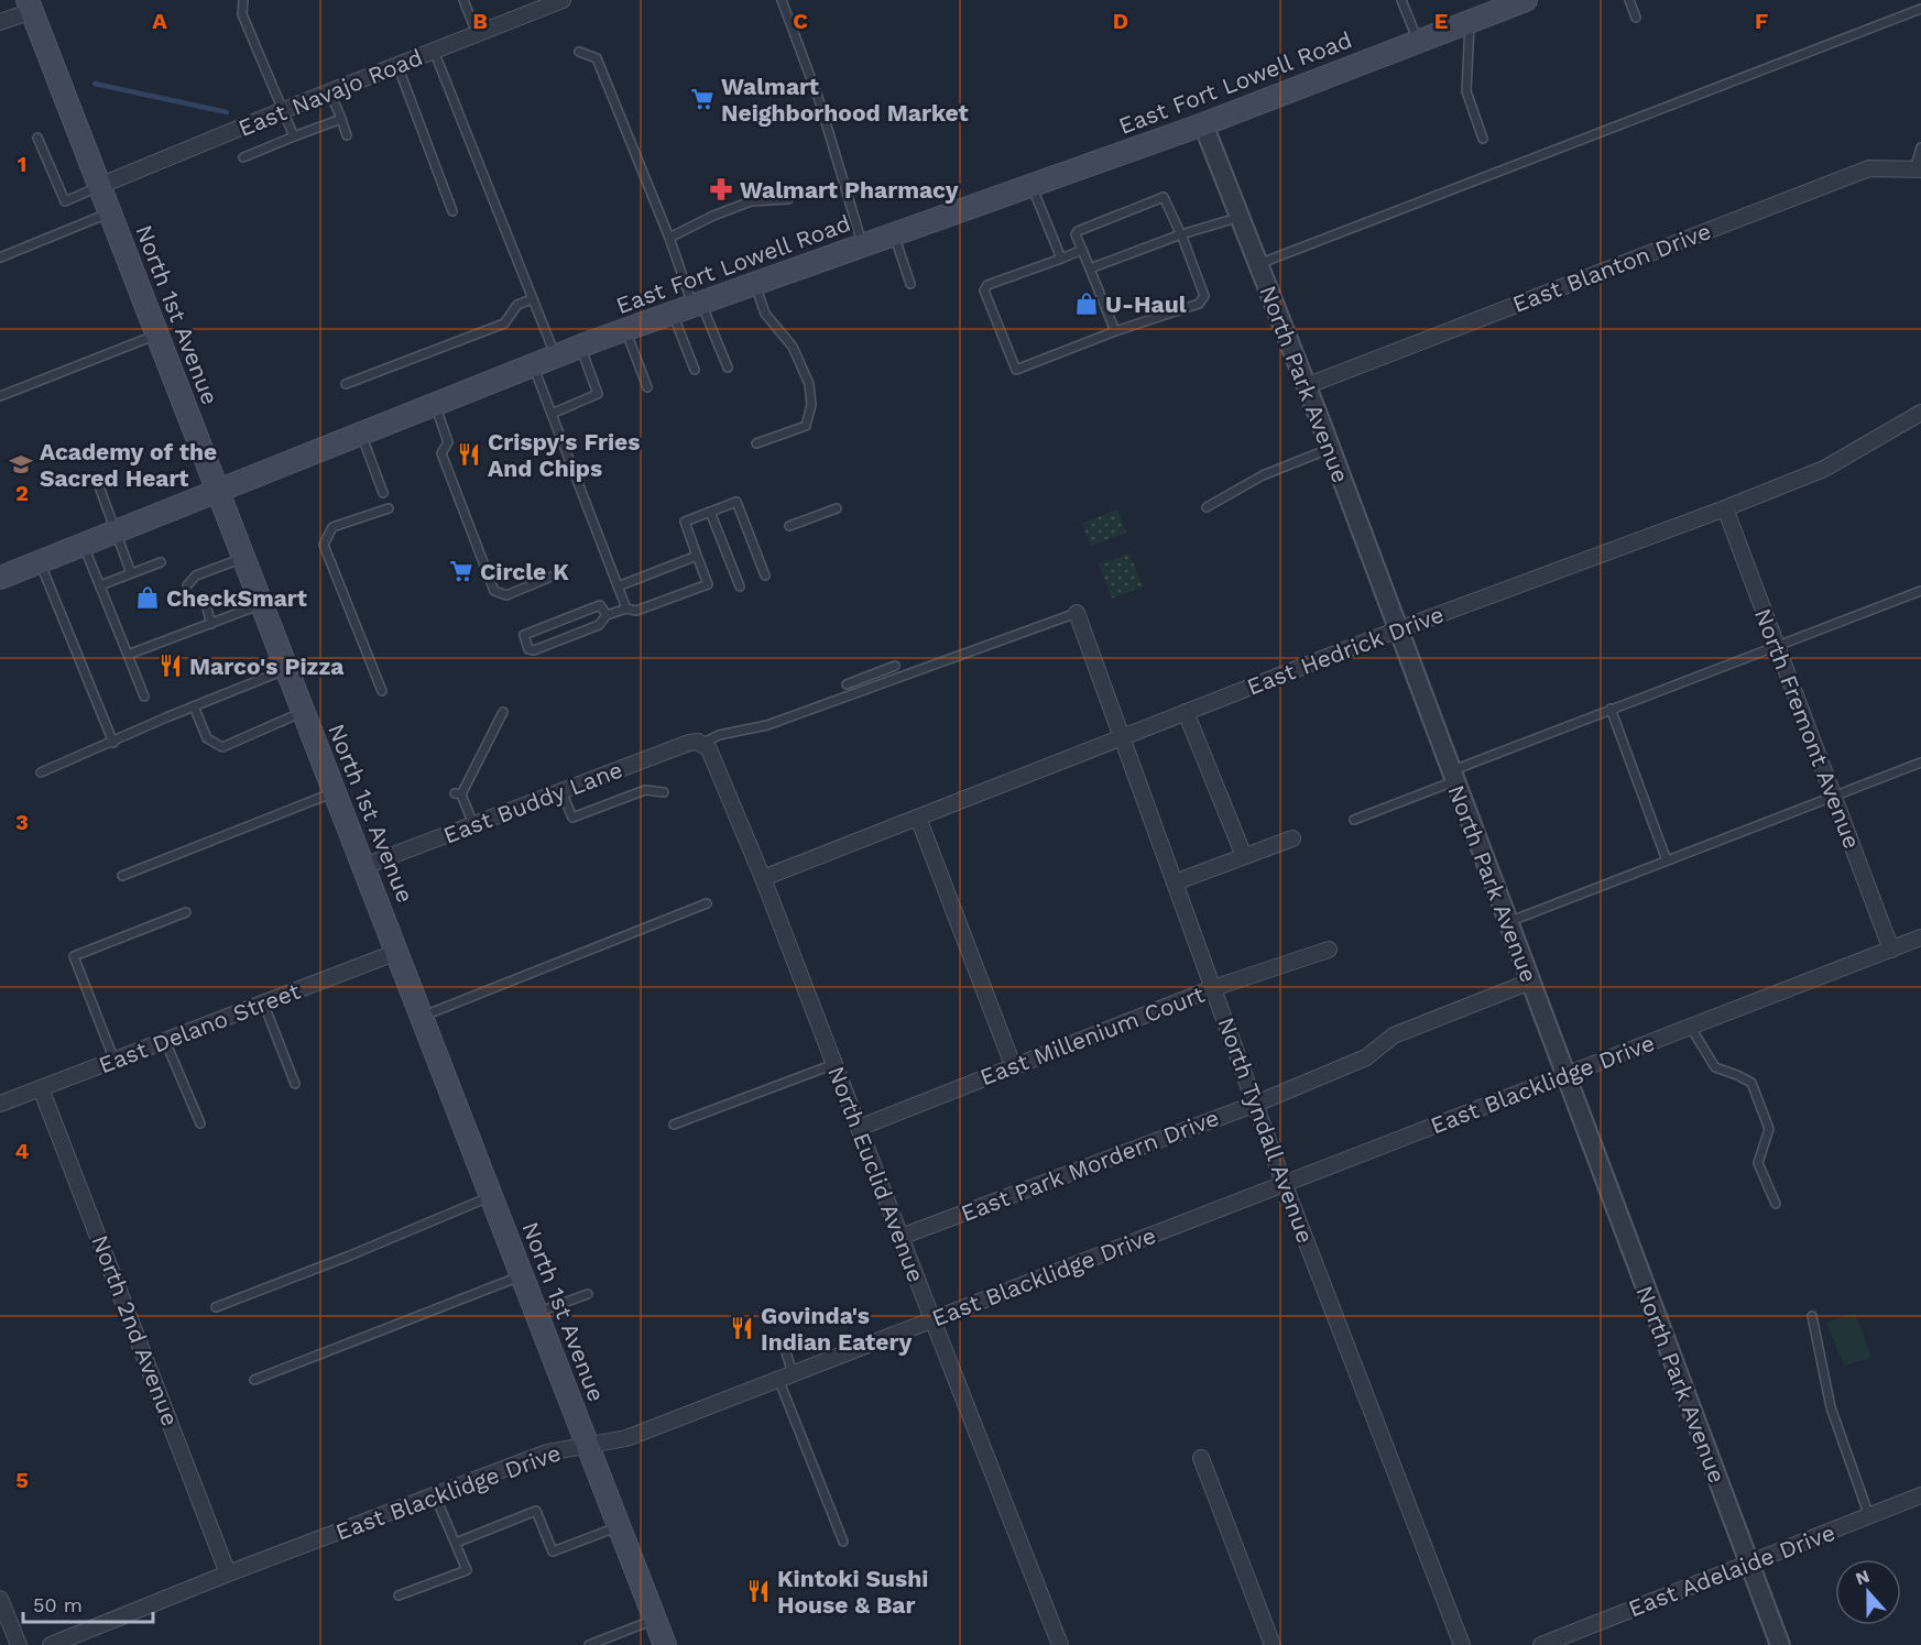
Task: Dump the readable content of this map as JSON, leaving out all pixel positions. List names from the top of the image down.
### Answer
{
  "streets": {
    "main road": ["East Fort Lowell Road", "North 1st Avenue"],
    "street": [
      "East Navajo Road",
      "East Blanton Drive",
      "North Park Avenue",
      "East Hedrick Drive",
      "North Fremont Avenue",
      "East Buddy Lane",
      "East Delano Street",
      "East Millenium Court",
      "East Blacklidge Drive",
      "North Tyndall Avenue",
      "East Park Mordern Drive",
      "North Euclid Avenue",
      "North 2nd Avenue",
      "East Adelaide Drive"
    ]
  },
  "crossings": [
    ["East Fort Lowell Road", "North 1st Avenue"],
    ["East Fort Lowell Road", "North Park Avenue"],
    ["East Navajo Road", "North 1st Avenue"],
    ["East Blanton Drive", "North Park Avenue"],
    ["North 1st Avenue", "East Buddy Lane"],
    ["North 1st Avenue", "East Delano Street"],
    ["North 1st Avenue", "East Blacklidge Drive"],
    ["North Park Avenue", "East Hedrick Drive"],
    ["North Park Avenue", "East Blacklidge Drive"],
    ["North Park Avenue", "East Park Mordern Drive"],
    ["North Park Avenue", "East Adelaide Drive"],
    ["East Hedrick Drive", "North Fremont Avenue"],
    ["East Hedrick Drive", "North Tyndall Avenue"],
    ["East Hedrick Drive", "North Euclid Avenue"],
    ["North Fremont Avenue", "East Blacklidge Drive"],
    ["East Buddy Lane", "North Euclid Avenue"],
    ["East Delano Street", "North 2nd Avenue"],
    ["East Millenium Court", "North Tyndall Avenue"],
    ["East Millenium Court", "North Euclid Avenue"],
    ["East Blacklidge Drive", "North Tyndall Avenue"],
    ["East Blacklidge Drive", "North Euclid Avenue"],
    ["East Blacklidge Drive", "North 2nd Avenue"],
    ["North Tyndall Avenue", "East Park Mordern Drive"],
    ["East Park Mordern Drive", "North Euclid Avenue"]
  ],
  "places": {
    "supermarket": ["Walmart Neighborhood Market", "Circle K"],
    "pharmacy": ["Walmart Pharmacy"],
    "shop": ["U-Haul", "CheckSmart"],
    "restaurant": [
      "Crispy's Fries And Chips",
      "Marco's Pizza",
      "Govinda's Indian Eatery",
      "Kintoki Sushi House & Bar"
    ],
    "school or university": ["Academy of the Sacred Heart"]
  },
  "scale_bar": "50 m",
  "north": "top",
  "grid": {
    "columns": [
      "A",
      "B",
      "C",
      "D",
      "E",
      "F"
    ],
    "rows": [
      "1",
      "2",
      "3",
      "4",
      "5"
    ]
  }
}
